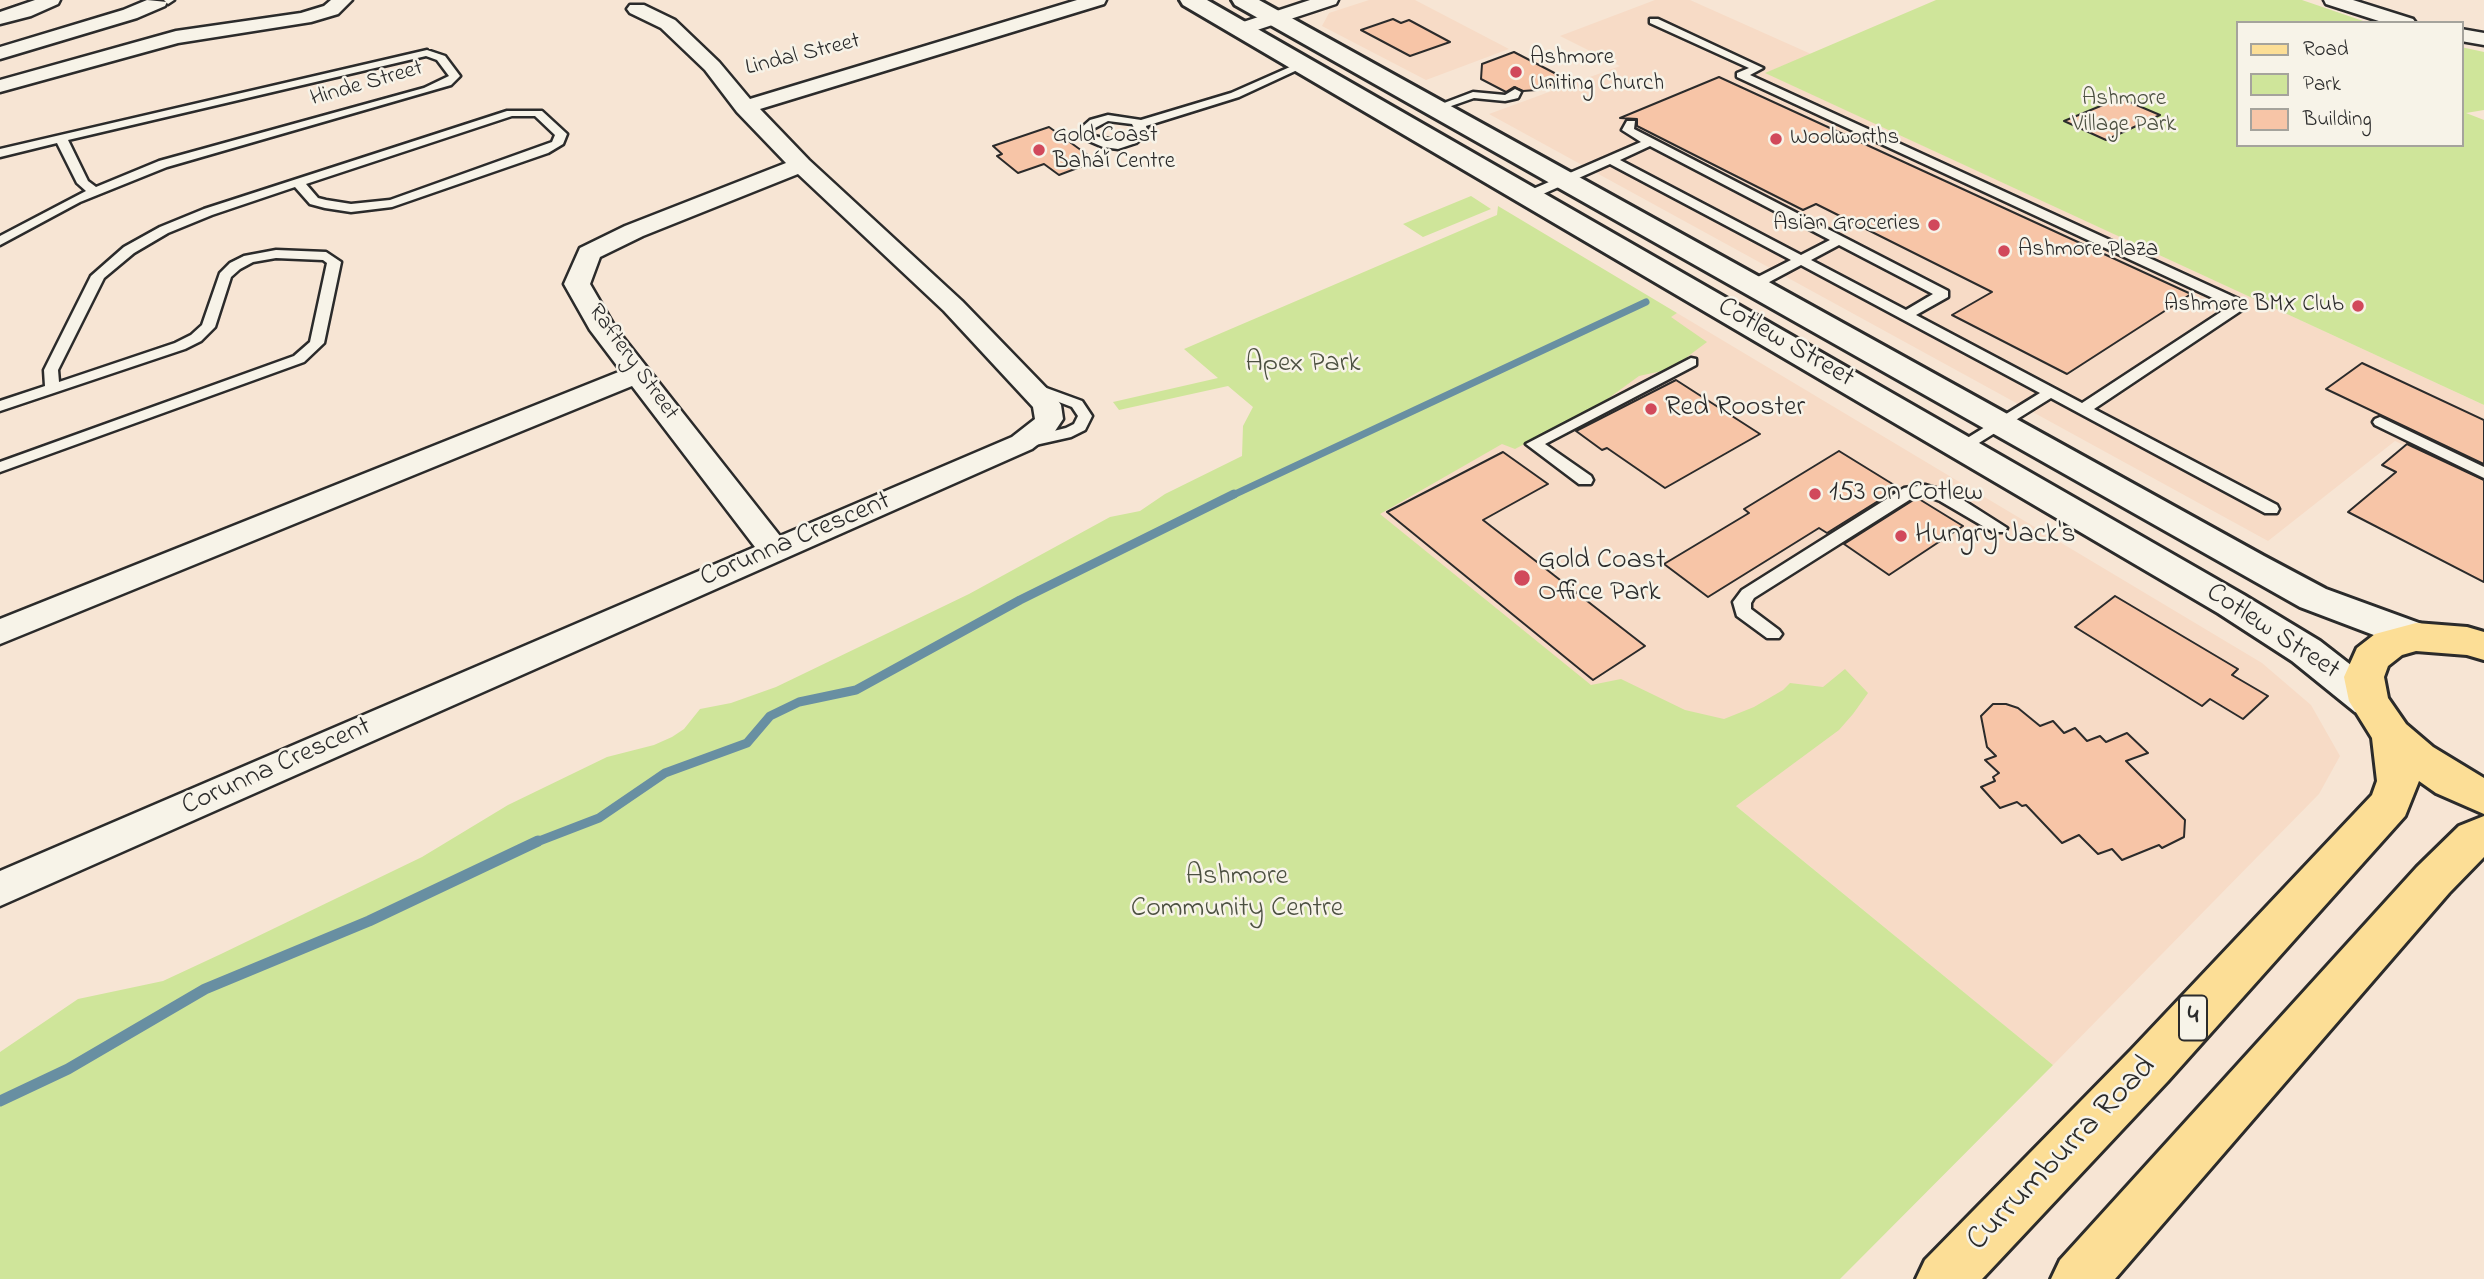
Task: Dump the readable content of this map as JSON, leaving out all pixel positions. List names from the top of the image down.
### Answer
{
  "streets": {
    "main road": ["Cotlew Street", "4", "Currumburra Road"],
    "street": ["Lindal Street", "Raftery Street", "Corunna Crescent"],
    "lane": ["Hinde Street"]
  },
  "crossings": [
    ["Lindal Street", "Corunna Crescent"],
    ["Cotlew Street", "4"],
    ["Cotlew Street", "Currumburra Road"],
    ["Raftery Street", "Corunna Crescent"],
    ["4", "Currumburra Road"]
  ],
  "parks": ["Ashmore Village Park", "Apex Park", "Ashmore Community Centre"],
  "places": [
    "Ashmore Uniting Church",
    "Woolworths",
    "Gold Coast Bahá'í Centre",
    "Asian Groceries",
    "Ashmore Plaza",
    "Ashmore BMX Club",
    "Red Rooster",
    "153 on Cotlew",
    "Hungry Jack's",
    "Gold Coast Office Park"
  ],
  "legend": ["Road", "Park", "Building"]
}
